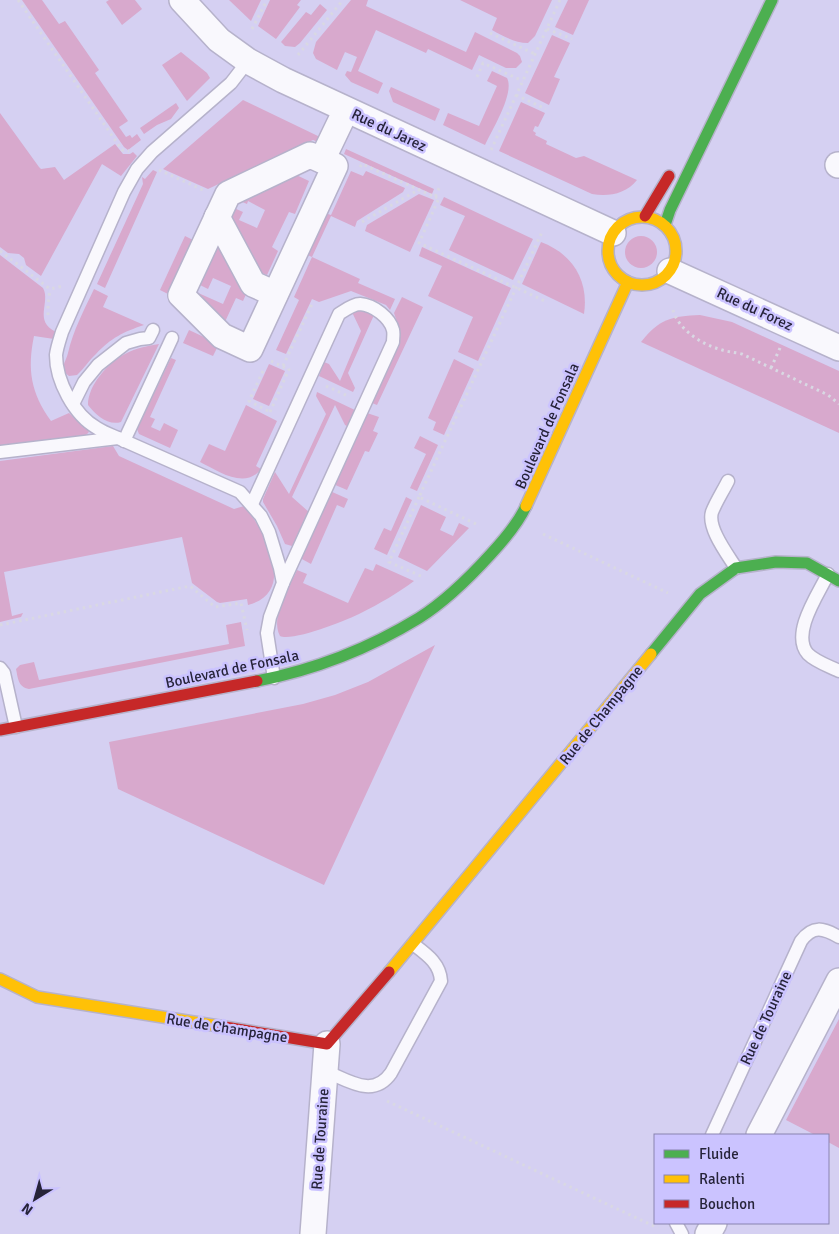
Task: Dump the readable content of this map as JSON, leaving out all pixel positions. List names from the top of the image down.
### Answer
{
  "streets": {
    "street": [
      "Rue du Jarez",
      "Rue du Forez",
      "Boulevard de Fonsala",
      "Rue de Champagne",
      "Rue de Touraine"
    ]
  },
  "crossings": [
    ["Rue du Jarez", "Rue du Forez"],
    ["Rue du Jarez", "Boulevard de Fonsala"],
    ["Rue du Forez", "Boulevard de Fonsala"],
    ["Rue de Champagne", "Rue de Touraine"]
  ],
  "legend": ["Fluide", "Ralenti", "Bouchon"],
  "north": "bottom left"
}
